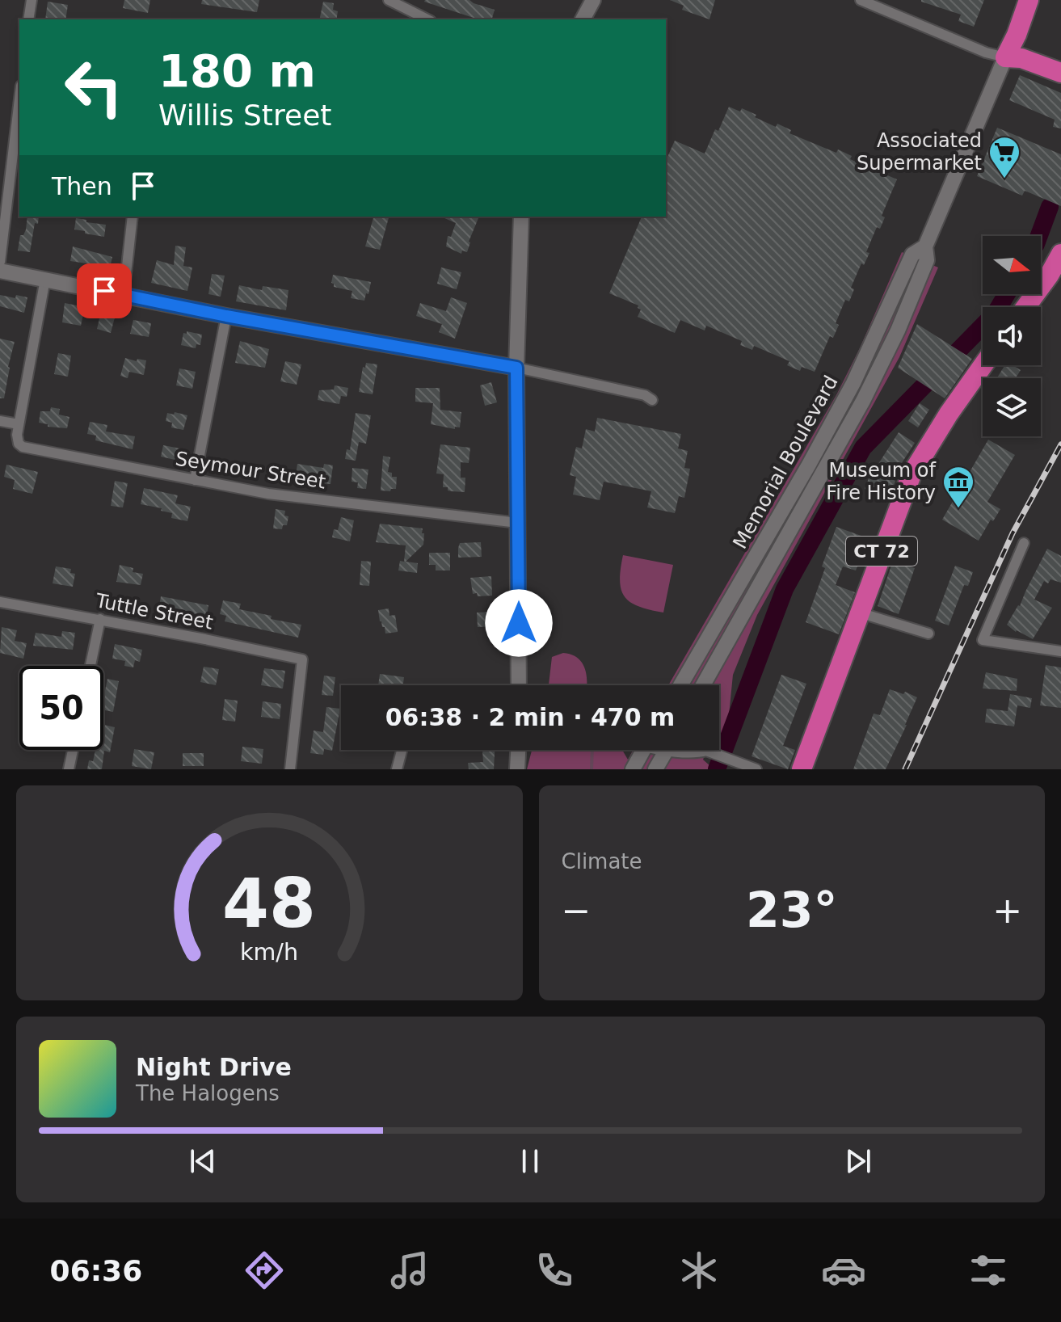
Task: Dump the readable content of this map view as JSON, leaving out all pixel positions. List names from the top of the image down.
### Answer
{
  "streets": {
    "highway": ["CT 72"],
    "main road": ["Memorial Boulevard"],
    "street": ["Seymour Street", "Tuttle Street"]
  },
  "places": {
    "supermarket": ["Associated Supermarket"],
    "museum": ["Museum of Fire History"]
  },
  "north": "right",
  "page": {
    "turn": ["180 m", "Willis Street"],
    "then": "Then",
    "limit": "50",
    "trip": "06:38 · 2 min · 470 m",
    "tile": "Climate",
    "heat": ["−", "23°", "+"],
    "song": ["Night Drive", "The Halogens"],
    "tabs": "06:36",
    "gauge": ["48", "km/h"]
  }
}
